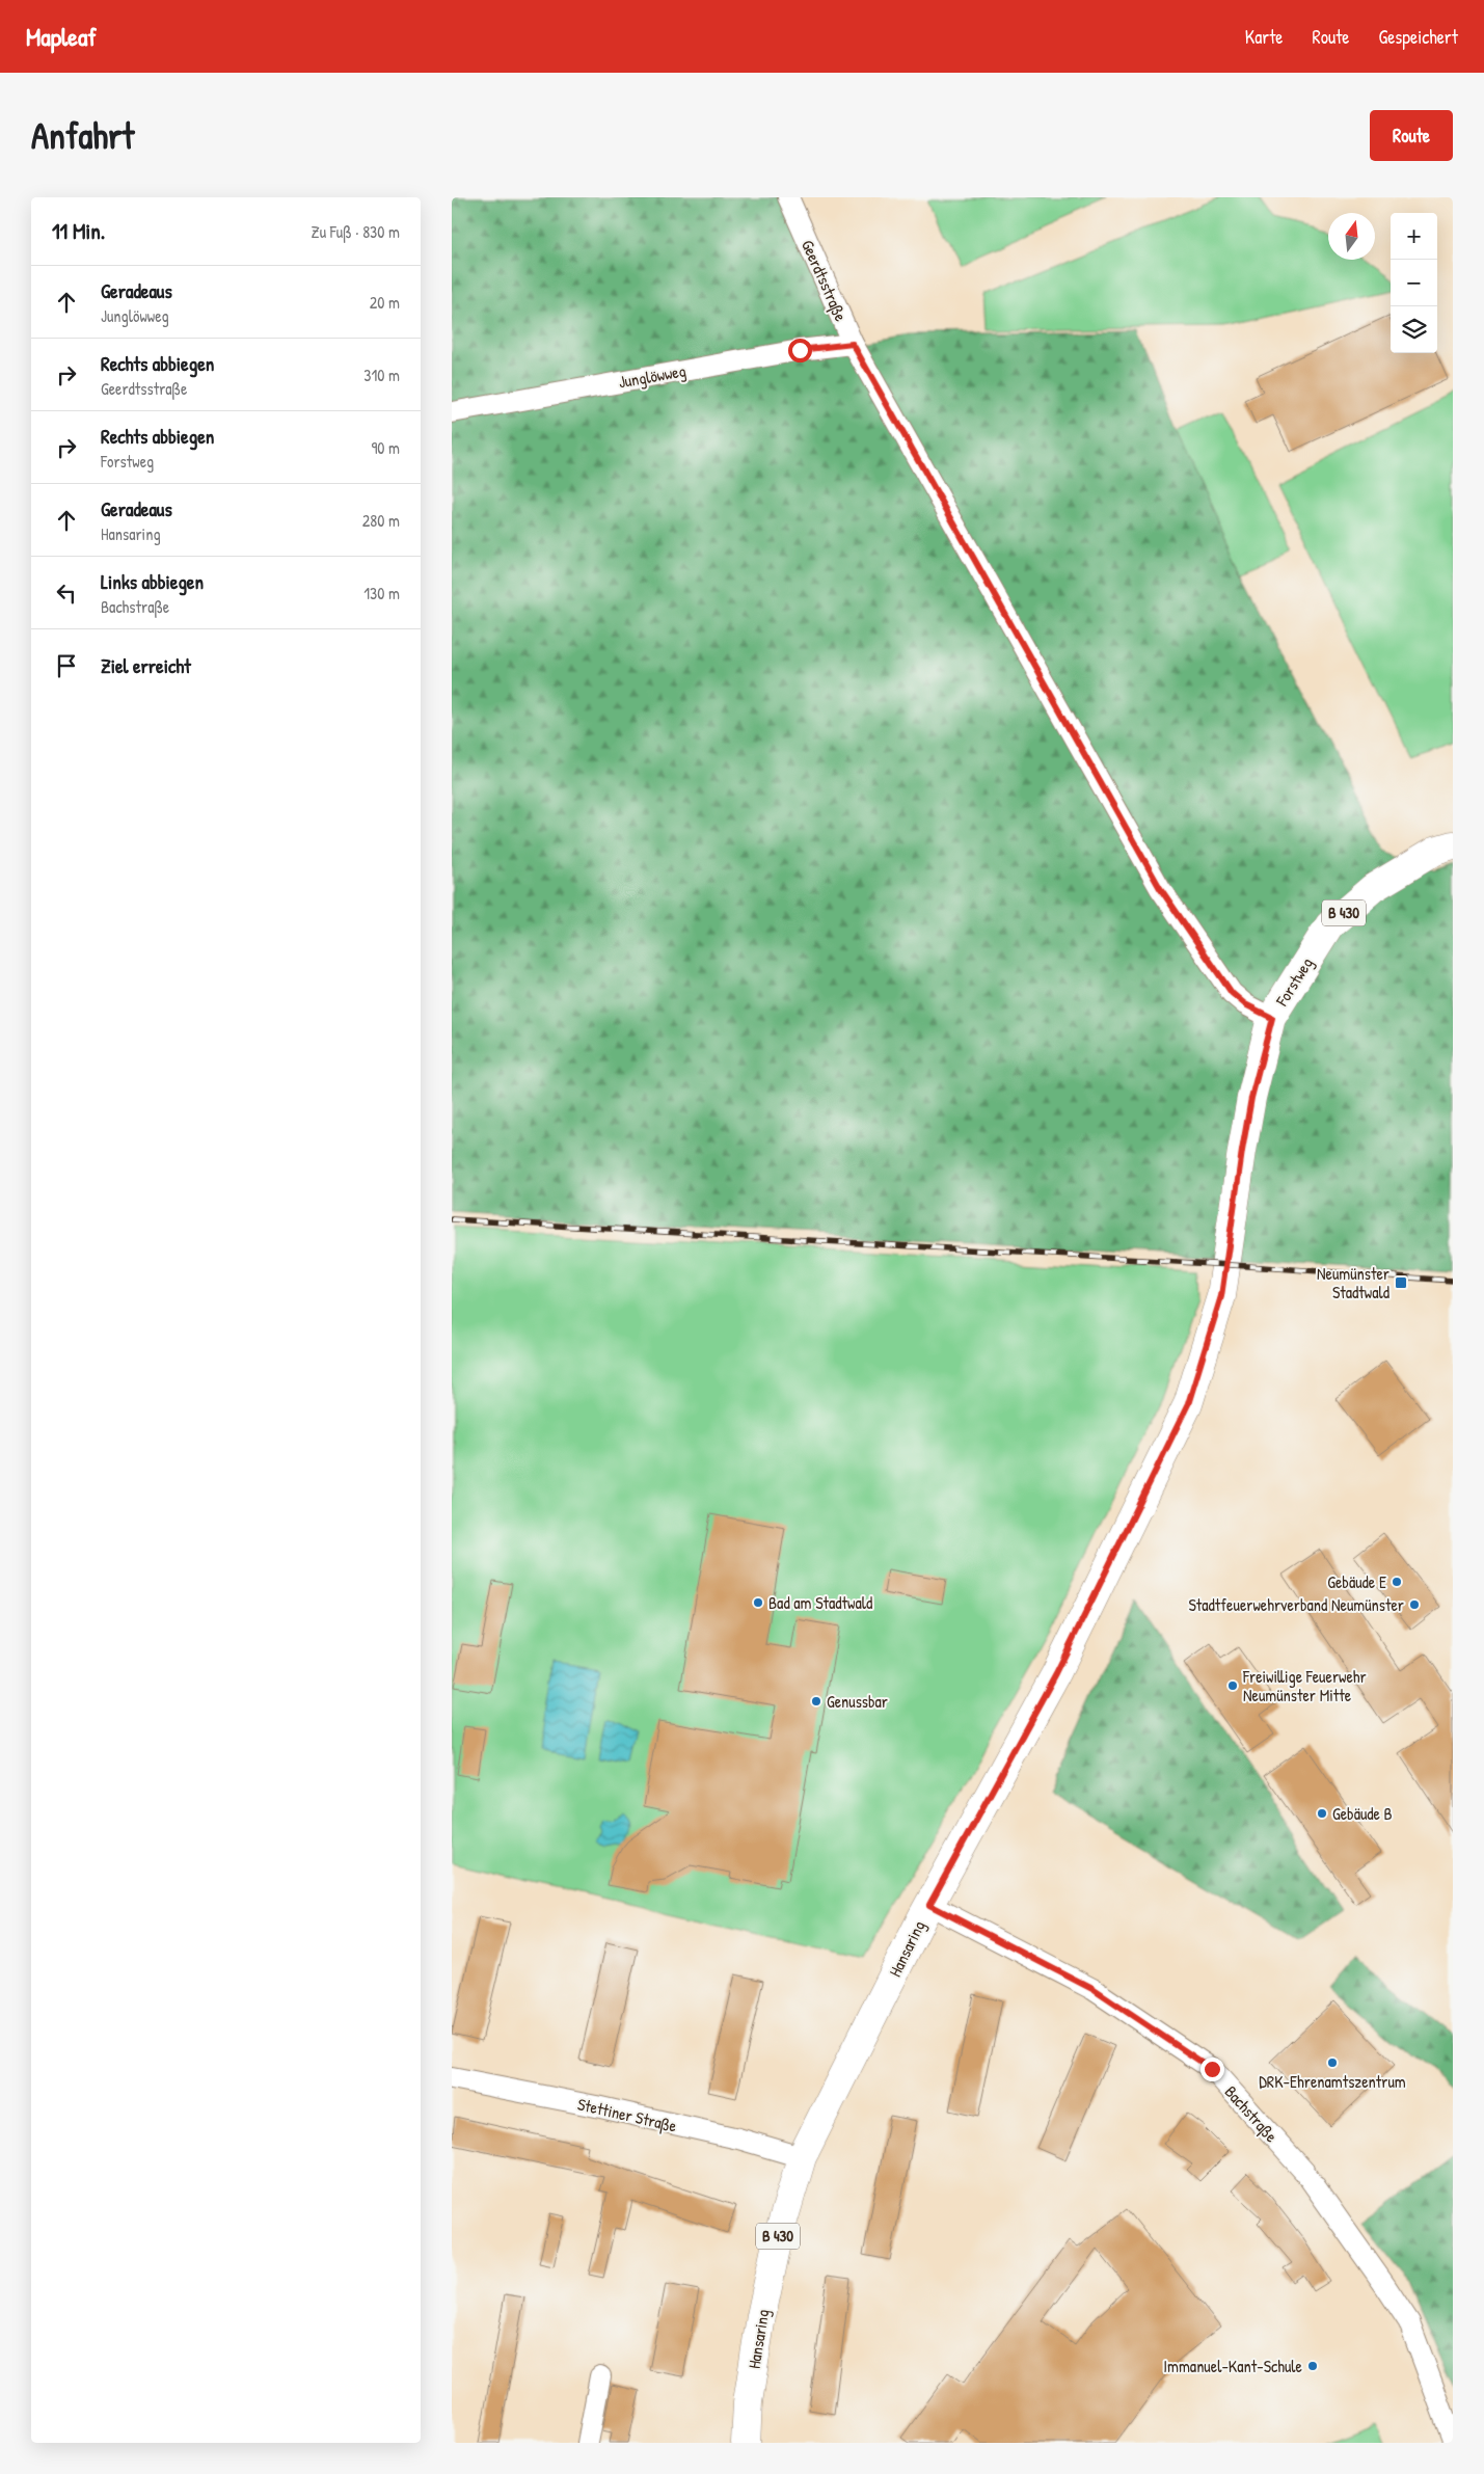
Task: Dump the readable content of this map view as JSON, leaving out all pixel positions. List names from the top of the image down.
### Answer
{
  "streets": {
    "main road": ["B 430", "Forstweg", "Hansaring"],
    "street": [
      "Geerdtsstraße",
      "Junglöwweg",
      "Bachstraße",
      "Stettiner Straße"
    ]
  },
  "crossings": [
    ["Geerdtsstraße", "Junglöwweg"],
    ["Geerdtsstraße", "Forstweg"],
    ["Forstweg", "Hansaring"],
    ["Hansaring", "Bachstraße"],
    ["Hansaring", "Stettiner Straße"]
  ],
  "places": {
    "transit": ["Neumünster Stadtwald"],
    "other": [
      "Gebäude E",
      "Bad am Stadtwald",
      "Stadtfeuerwehrverband Neumünster",
      "Freiwillige Feuerwehr Neumünster Mitte",
      "Genussbar",
      "Gebäude B",
      "DRK-Ehrenamtszentrum",
      "Immanuel-Kant-Schule"
    ]
  },
  "north": "top",
  "page": {
    "header": "Mapleaf",
    "nav": ["Karte", "Route", "Gespeichert"],
    "buttons": "Route",
    "title": "Anfahrt",
    "heading": ["11 Min.", "Zu Fuß · 830 m"],
    "map_buttons": ["+", "−"],
    "list": [
      ["Geradeaus", "Junglöwweg", "20 m"],
      ["Rechts abbiegen", "Geerdtsstraße", "310 m"],
      ["Rechts abbiegen", "Forstweg", "90 m"],
      ["Geradeaus", "Hansaring", "280 m"],
      ["Links abbiegen", "Bachstraße", "130 m"],
      "Ziel erreicht"
    ]
  }
}
